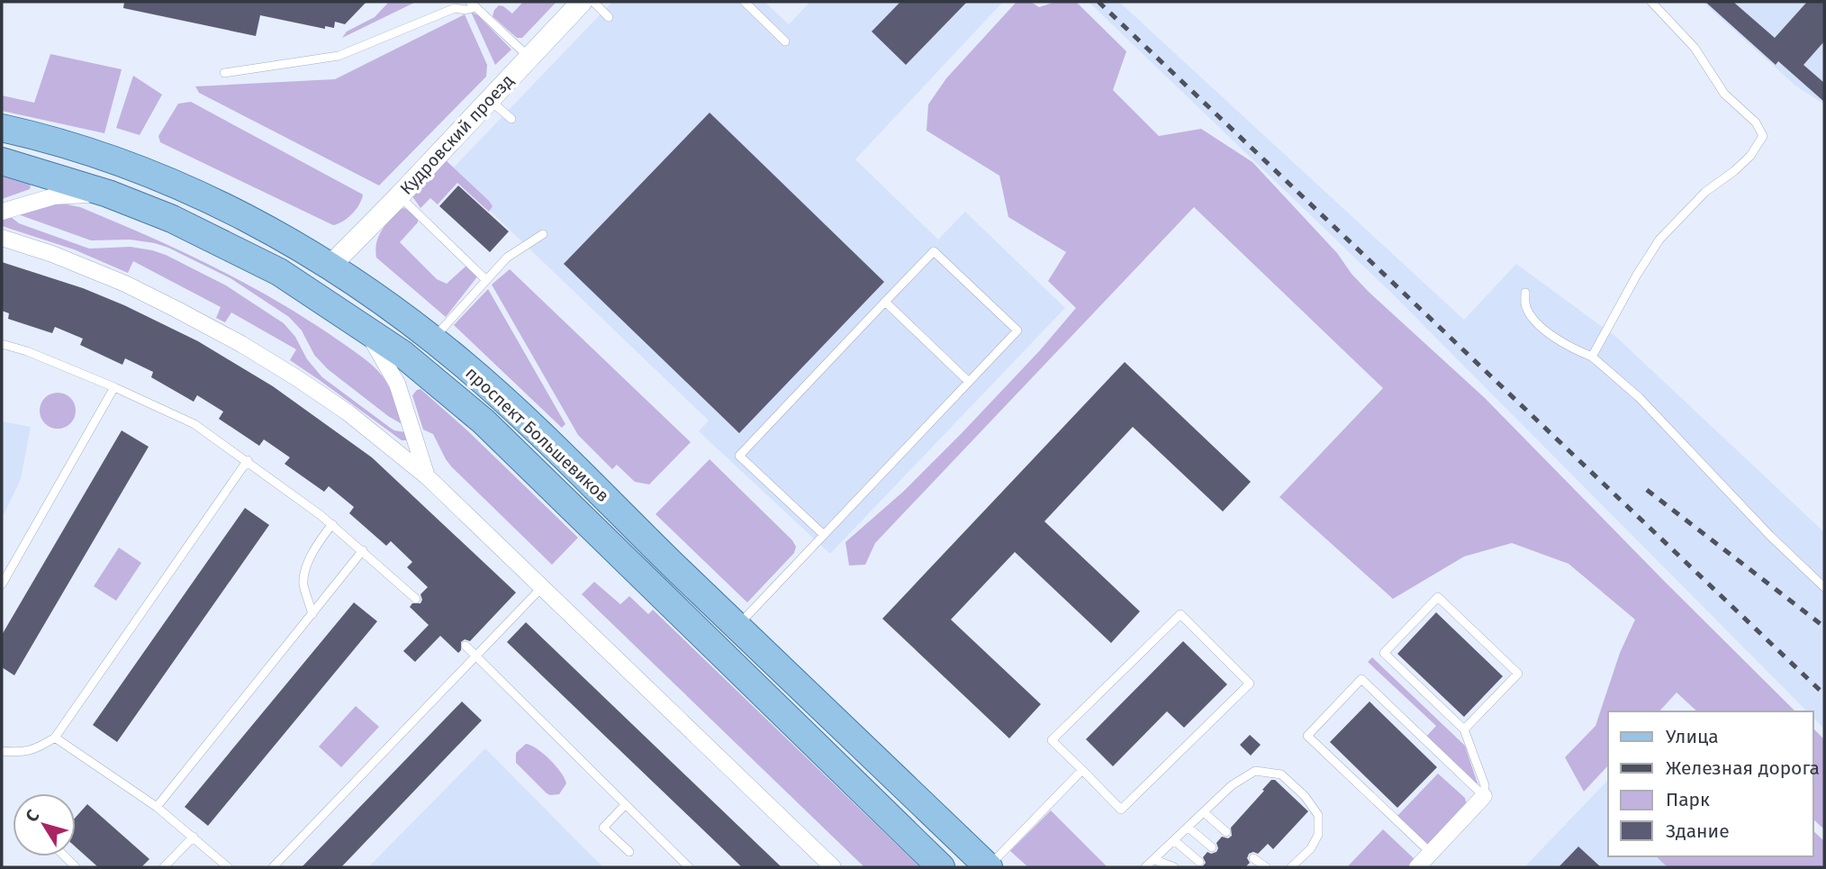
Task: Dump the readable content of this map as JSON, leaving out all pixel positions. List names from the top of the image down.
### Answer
{
  "streets": {
    "main road": ["проспект Большевиков"],
    "street": ["Кудровский проезд"]
  },
  "crossings": [
    ["Кудровский проезд", "проспект Большевиков"]
  ],
  "legend": [
    "Улица",
    "Железная дорога",
    "Парк",
    "Здание"
  ],
  "north": "top left"
}
